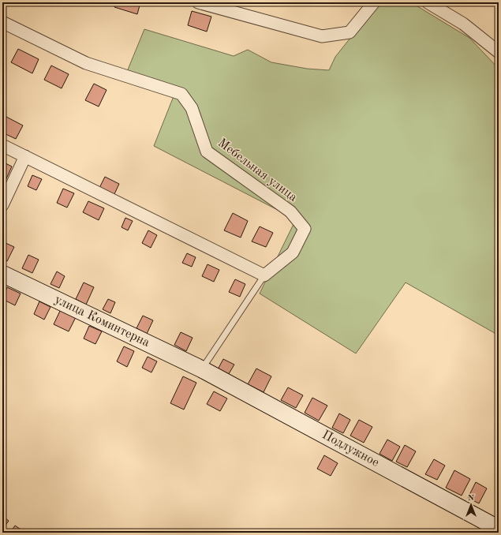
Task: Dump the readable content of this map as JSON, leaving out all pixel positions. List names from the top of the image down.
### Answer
{
  "streets": {
    "street": ["Мебельная улица", "улица Коминтерна", "Подлужное"]
  },
  "crossings": [
    ["улица Коминтерна", "Подлужное"]
  ],
  "north": "top"
}
